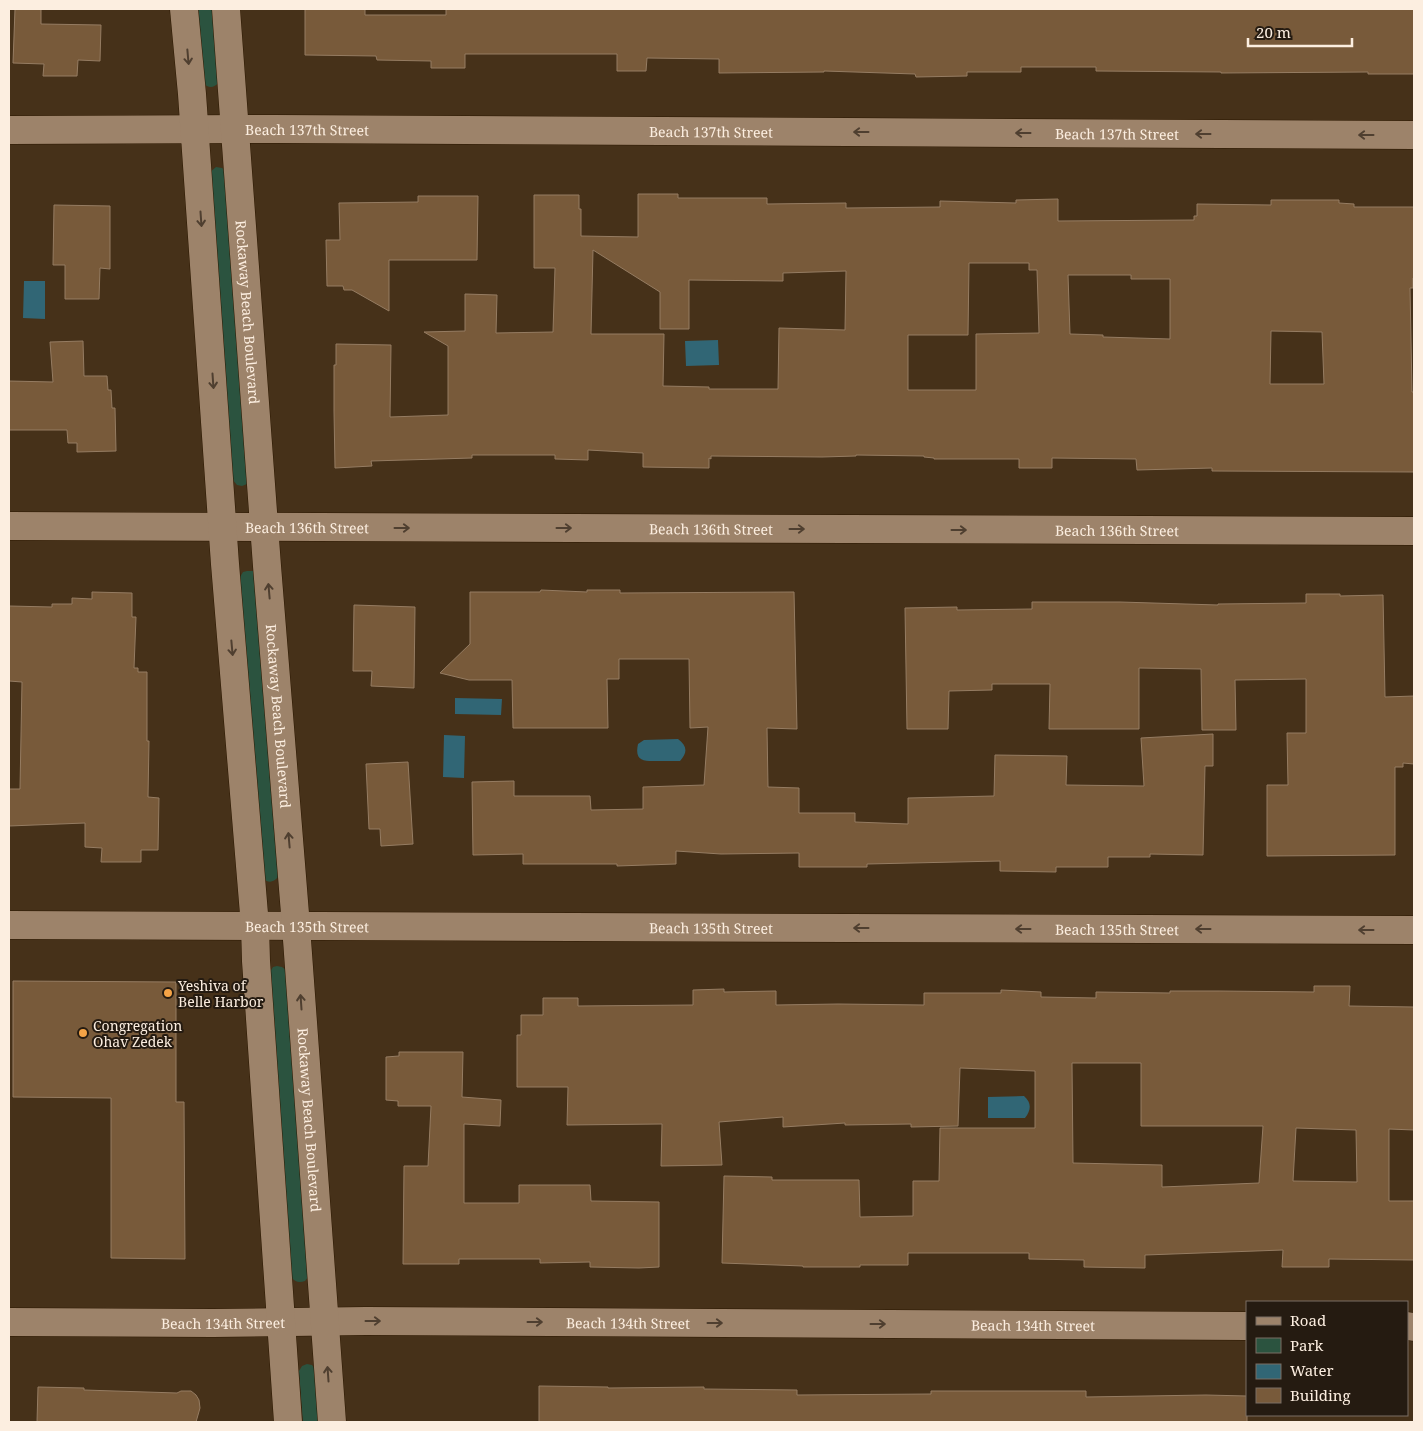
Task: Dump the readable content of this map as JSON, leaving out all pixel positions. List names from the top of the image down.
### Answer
{
  "streets": {
    "street": [
      "Beach 137th Street",
      "Rockaway Beach Boulevard",
      "Beach 136th Street",
      "Beach 135th Street",
      "Beach 134th Street"
    ]
  },
  "crossings": [
    ["Beach 137th Street", "Rockaway Beach Boulevard"],
    ["Rockaway Beach Boulevard", "Beach 136th Street"],
    ["Rockaway Beach Boulevard", "Beach 135th Street"],
    ["Rockaway Beach Boulevard", "Beach 134th Street"]
  ],
  "one_way": [
    "Beach 137th Street",
    "Beach 136th Street",
    "Beach 135th Street",
    "Beach 134th Street"
  ],
  "places": ["Yeshiva of Belle Harbor", "Congregation Ohav Zedek"],
  "legend": [
    "Road",
    "Park",
    "Water",
    "Building"
  ],
  "scale_bar": "20 m"
}
